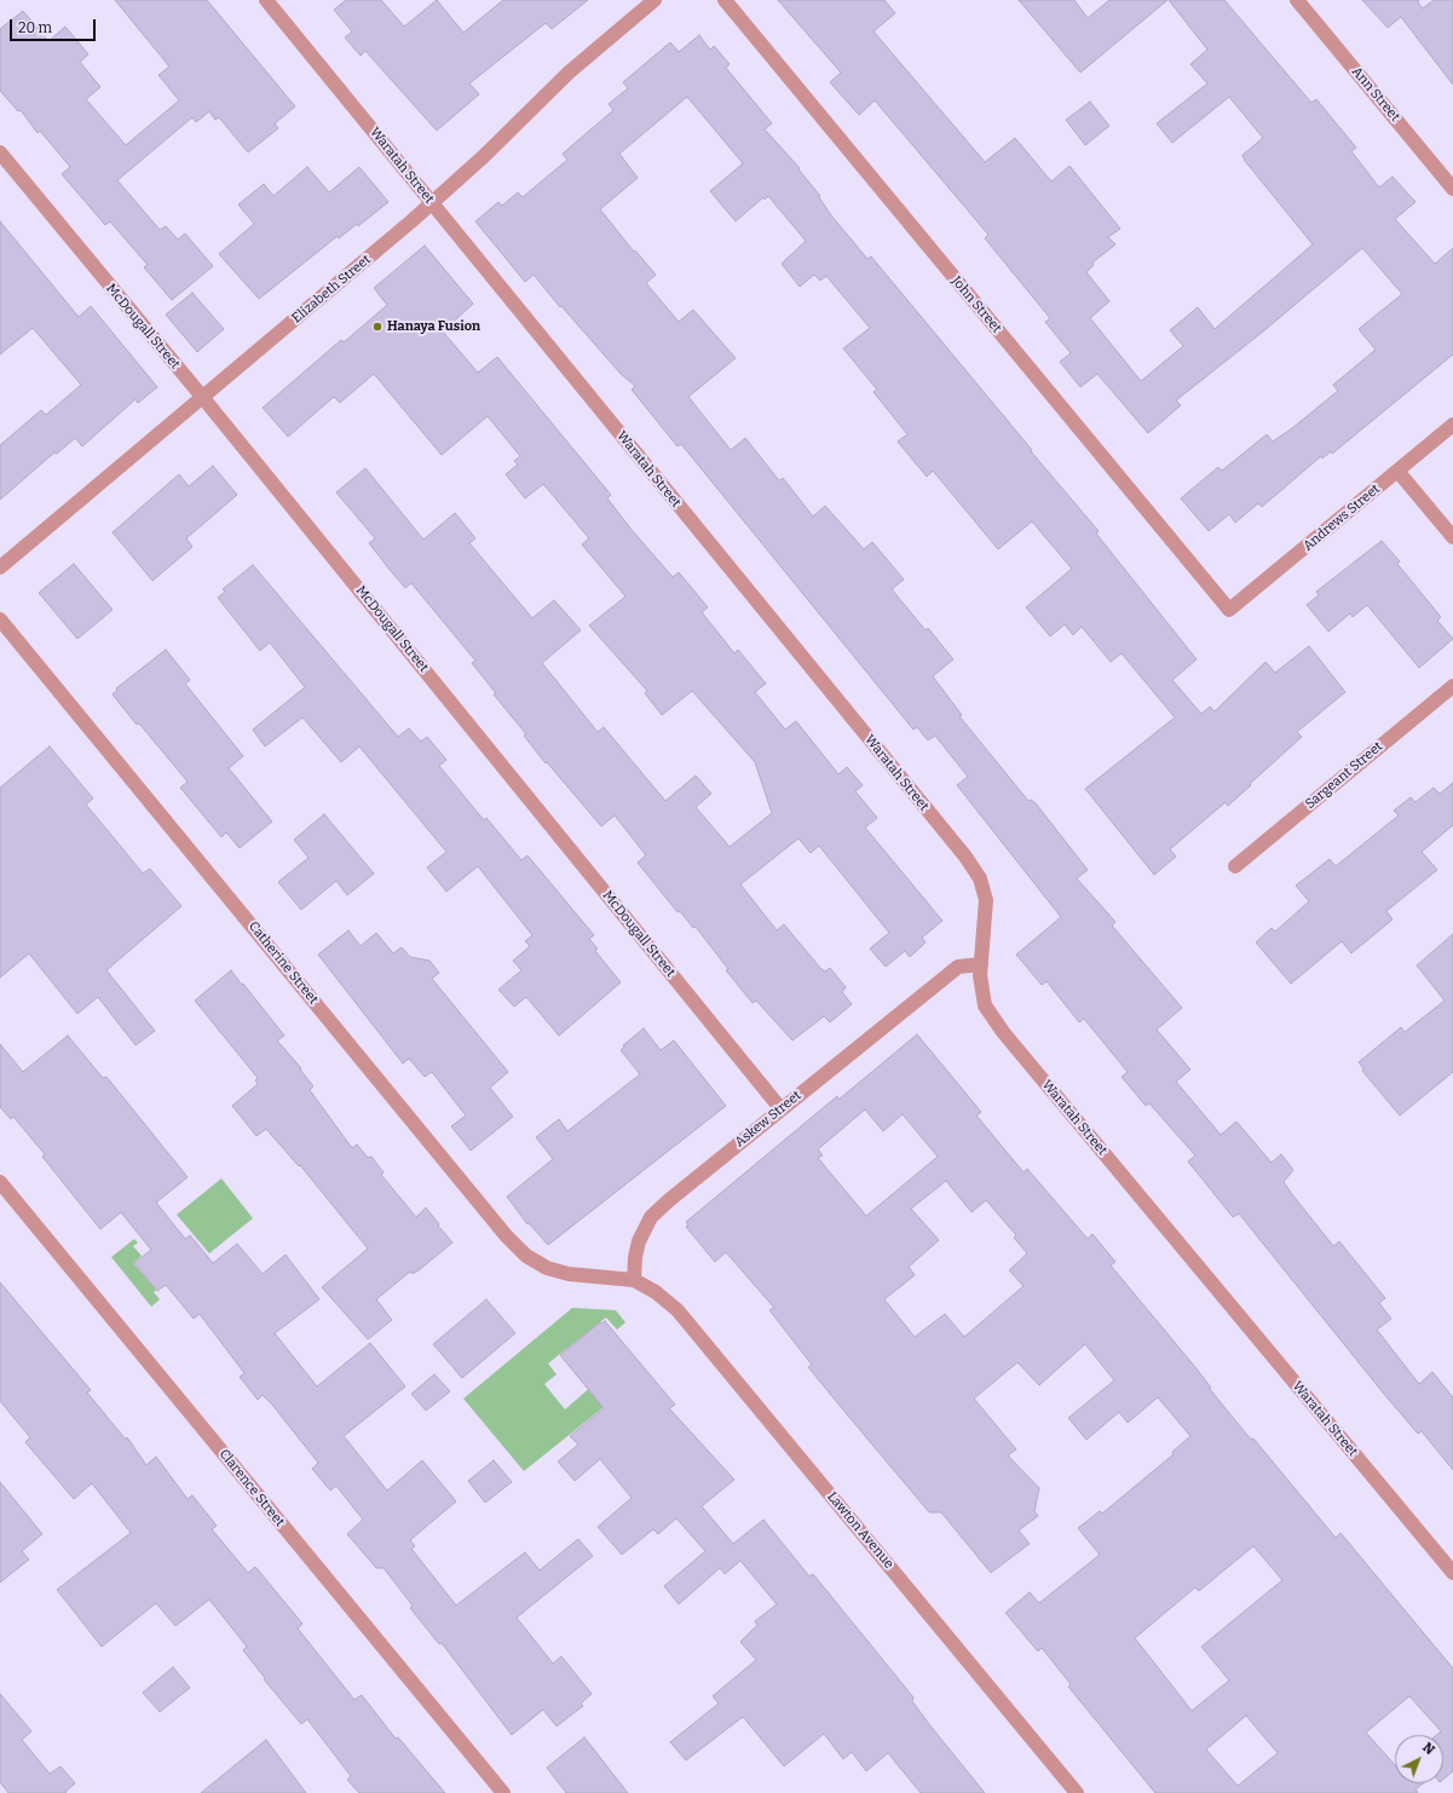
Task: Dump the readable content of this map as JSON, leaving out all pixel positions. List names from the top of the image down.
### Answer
{
  "streets": {
    "street": [
      "Ann Street",
      "Waratah Street",
      "Elizabeth Street",
      "John Street",
      "McDougall Street",
      "Andrews Street",
      "Sargeant Street",
      "Catherine Street",
      "Askew Street",
      "Clarence Street",
      "Lawton Avenue"
    ]
  },
  "crossings": [
    ["Waratah Street", "Elizabeth Street"],
    ["Waratah Street", "Askew Street"],
    ["Elizabeth Street", "McDougall Street"],
    ["John Street", "Andrews Street"],
    ["McDougall Street", "Askew Street"],
    ["Catherine Street", "Askew Street"],
    ["Catherine Street", "Lawton Avenue"],
    ["Askew Street", "Lawton Avenue"]
  ],
  "places": ["Hanaya Fusion"],
  "scale_bar": "20 m",
  "north": "top right"
}
